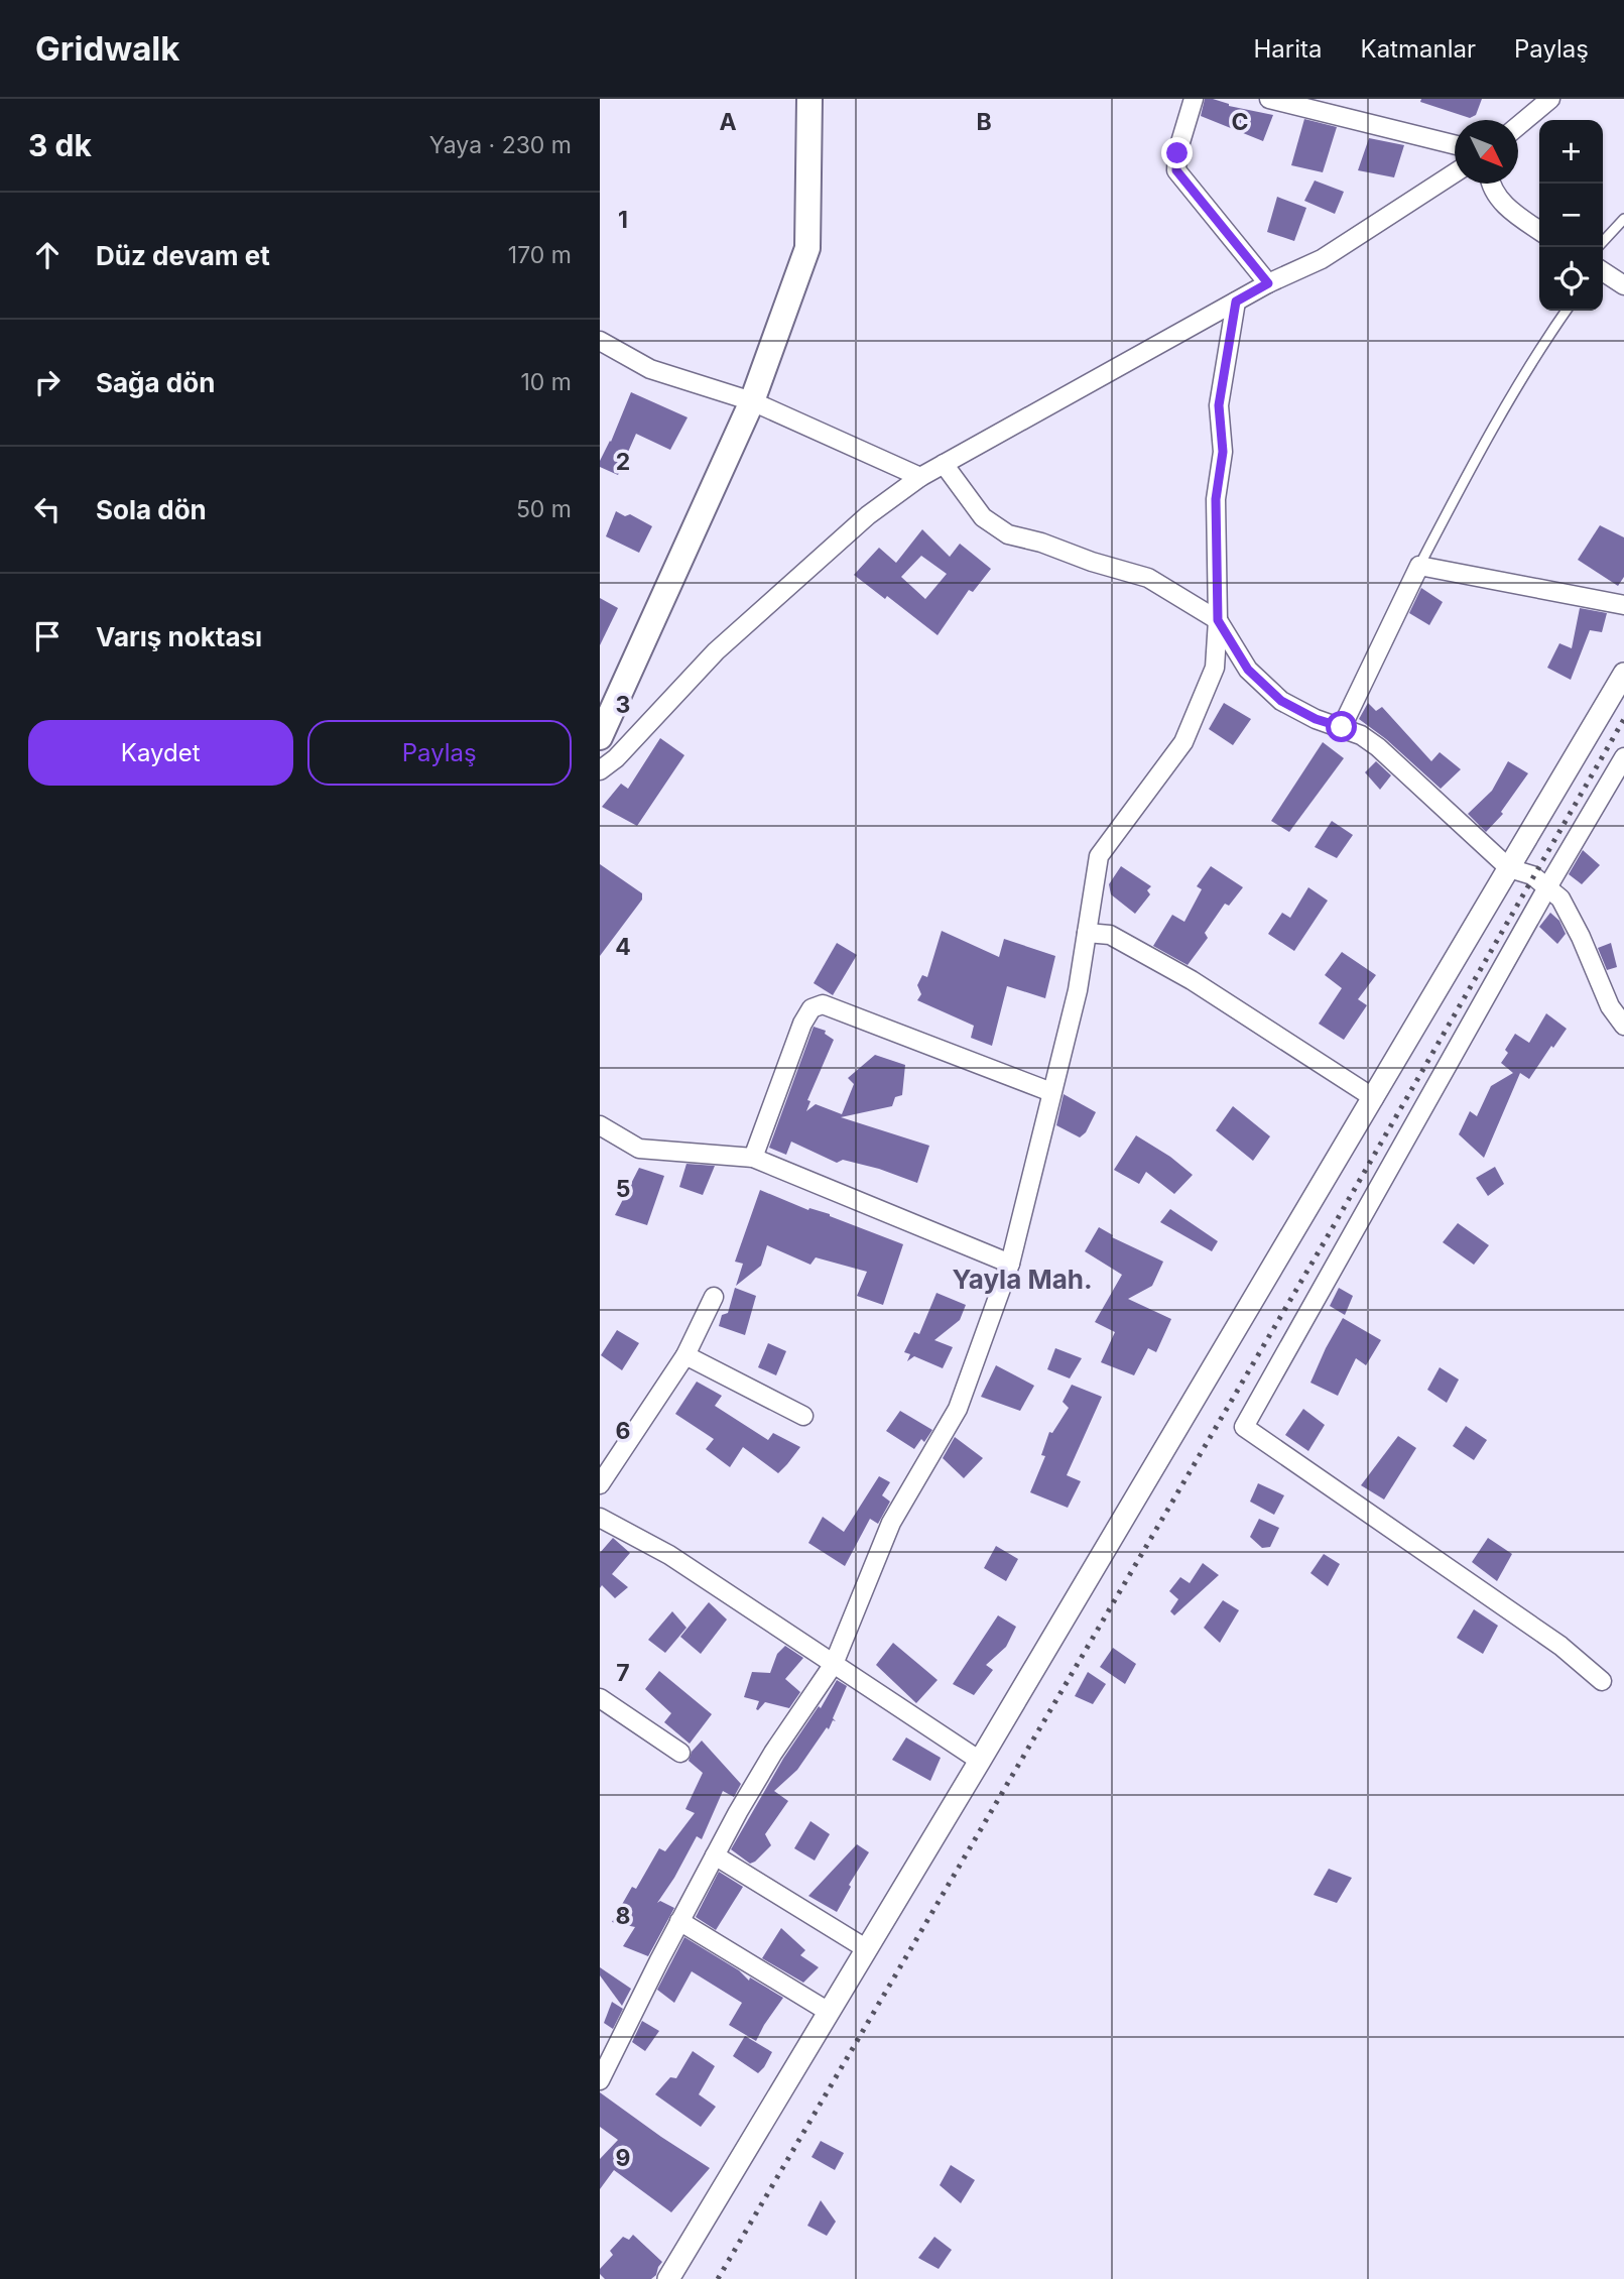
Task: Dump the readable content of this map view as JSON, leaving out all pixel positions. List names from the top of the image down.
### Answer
{
  "districts": ["Yayla Mah."],
  "north": "bottom right",
  "page": {
    "header": "Gridwalk",
    "nav": ["Harita", "Katmanlar", "Paylaş"],
    "heading": ["3 dk", "Yaya · 230 m"],
    "map_buttons": ["+", "−"],
    "list": [
      ["Düz devam et", "170 m"],
      ["Sağa dön", "10 m"],
      ["Sola dön", "50 m"],
      "Varış noktası"
    ],
    "buttons": ["Kaydet", "Paylaş"]
  },
  "grid": {
    "columns": ["A", "B", "C"],
    "rows": [
      "1",
      "2",
      "3",
      "4",
      "5",
      "6",
      "7",
      "8",
      "9"
    ]
  }
}
